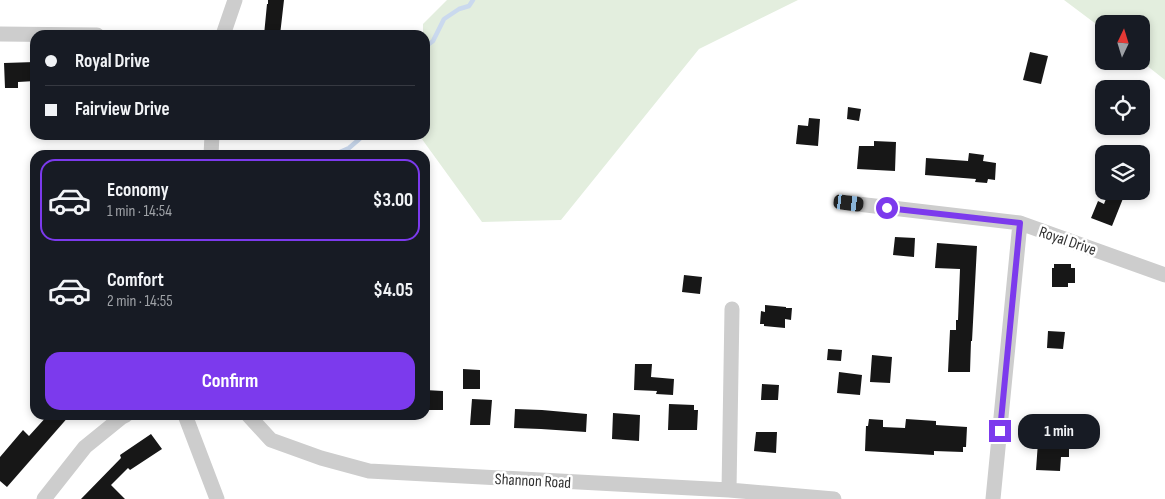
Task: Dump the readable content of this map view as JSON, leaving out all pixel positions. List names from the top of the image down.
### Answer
{
  "streets": {
    "street": ["Royal Drive", "Shannon Road"]
  },
  "north": "top",
  "page": {
    "banner": ["Royal Drive", "Fairview Drive"],
    "list": [
      {
        "name": "Economy",
        "note": "1 min · 14:54",
        "value": "$3.00"
      },
      {
        "name": "Comfort",
        "note": "2 min · 14:55",
        "value": "$4.05"
      }
    ],
    "buttons": "Confirm",
    "bubble": "1 min"
  }
}
